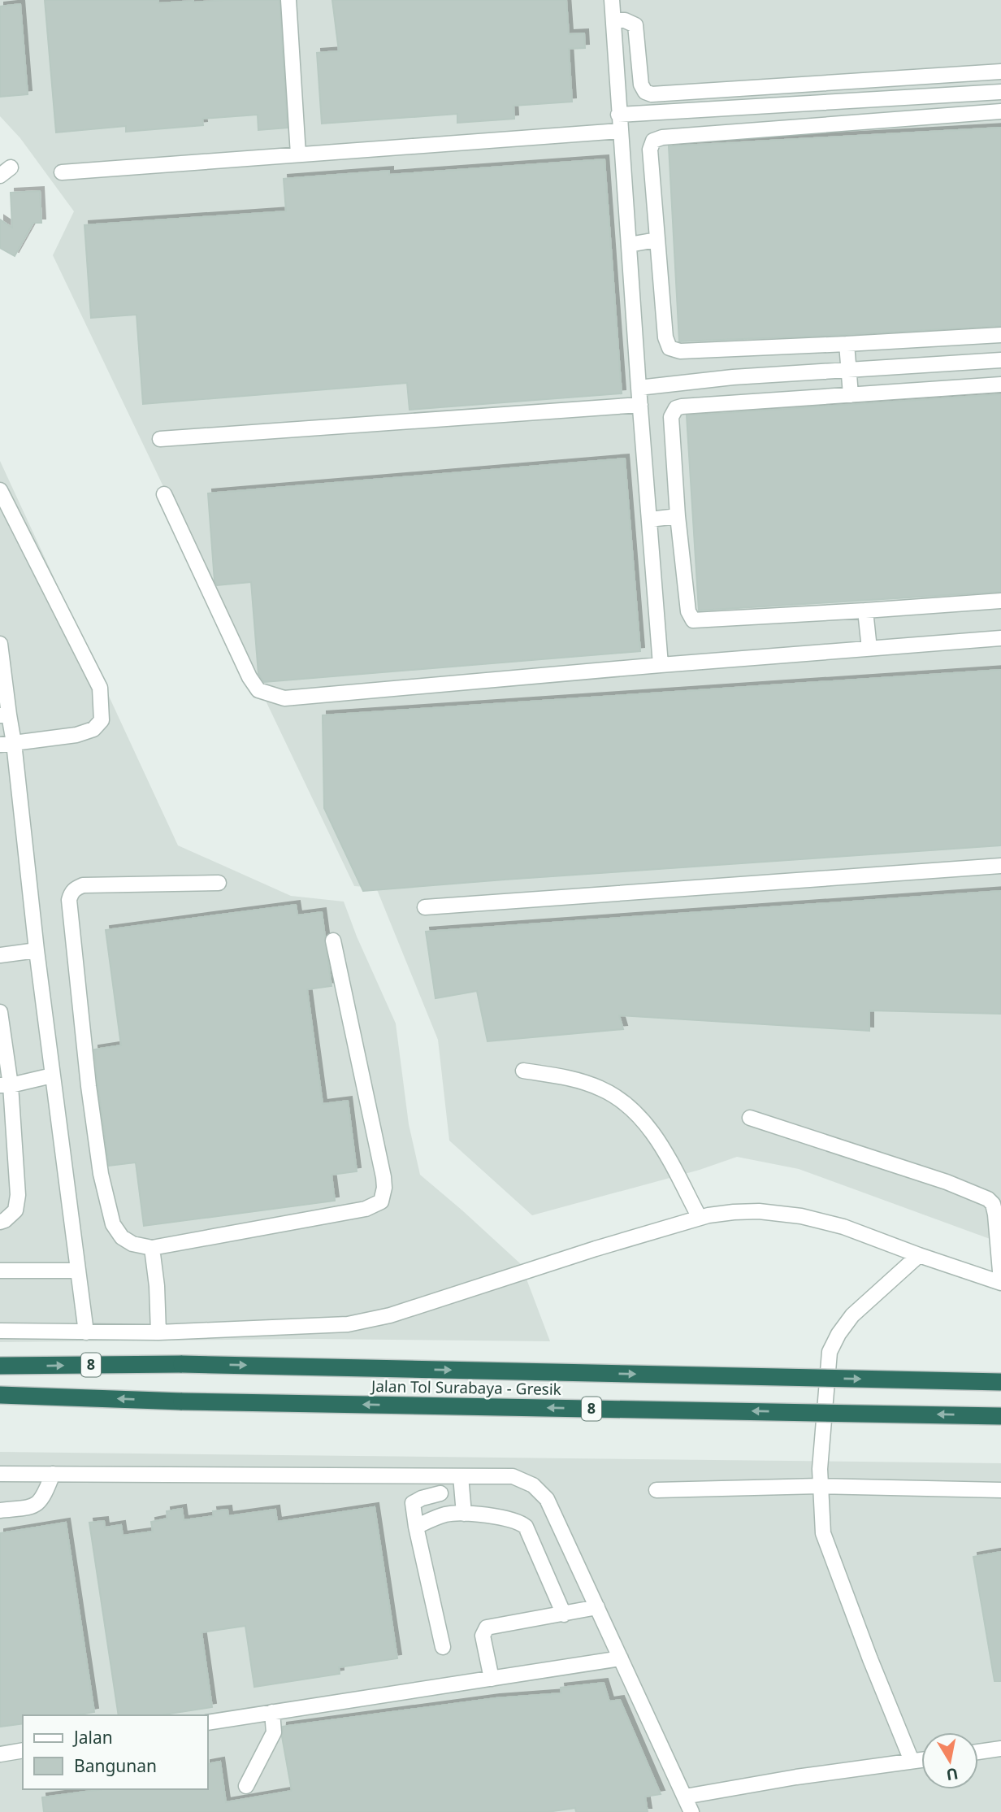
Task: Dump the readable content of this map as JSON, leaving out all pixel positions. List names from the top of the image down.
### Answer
{
  "streets": {
    "highway": ["8", "Jalan Tol Surabaya - Gresik"]
  },
  "legend": ["Jalan", "Bangunan"],
  "north": "bottom"
}
